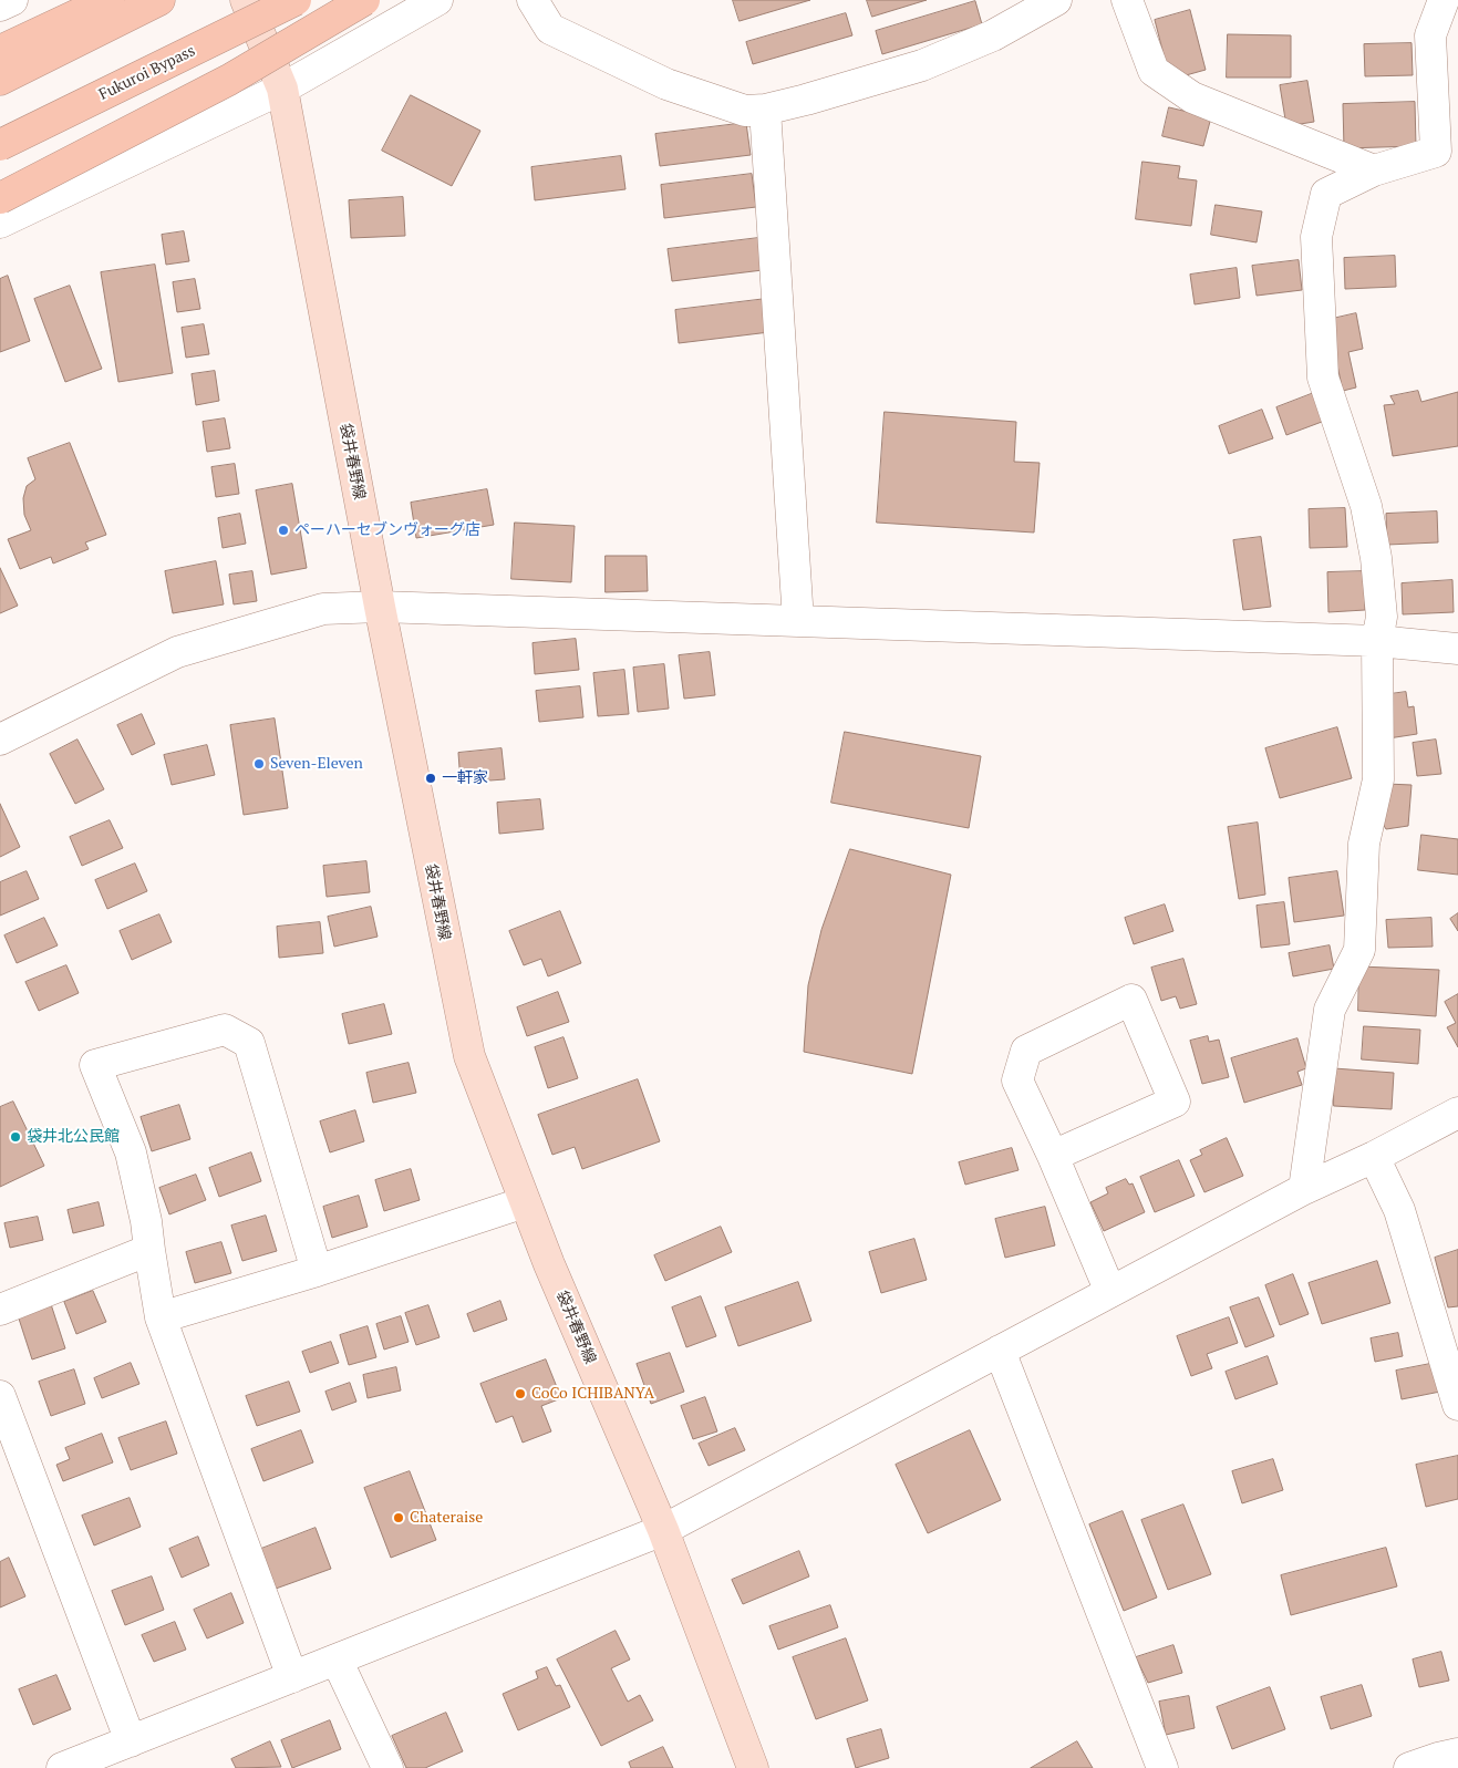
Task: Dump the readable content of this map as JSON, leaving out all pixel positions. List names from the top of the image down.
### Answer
{
  "streets": {
    "highway": ["Fukuroi Bypass"],
    "main road": ["袋井春野線"]
  },
  "places": [
    "ペーハーセブンヴォーグ店",
    "Seven-Eleven",
    "一軒家",
    "袋井北公民館",
    "CoCo ICHIBANYA",
    "Chateraise"
  ]
}
